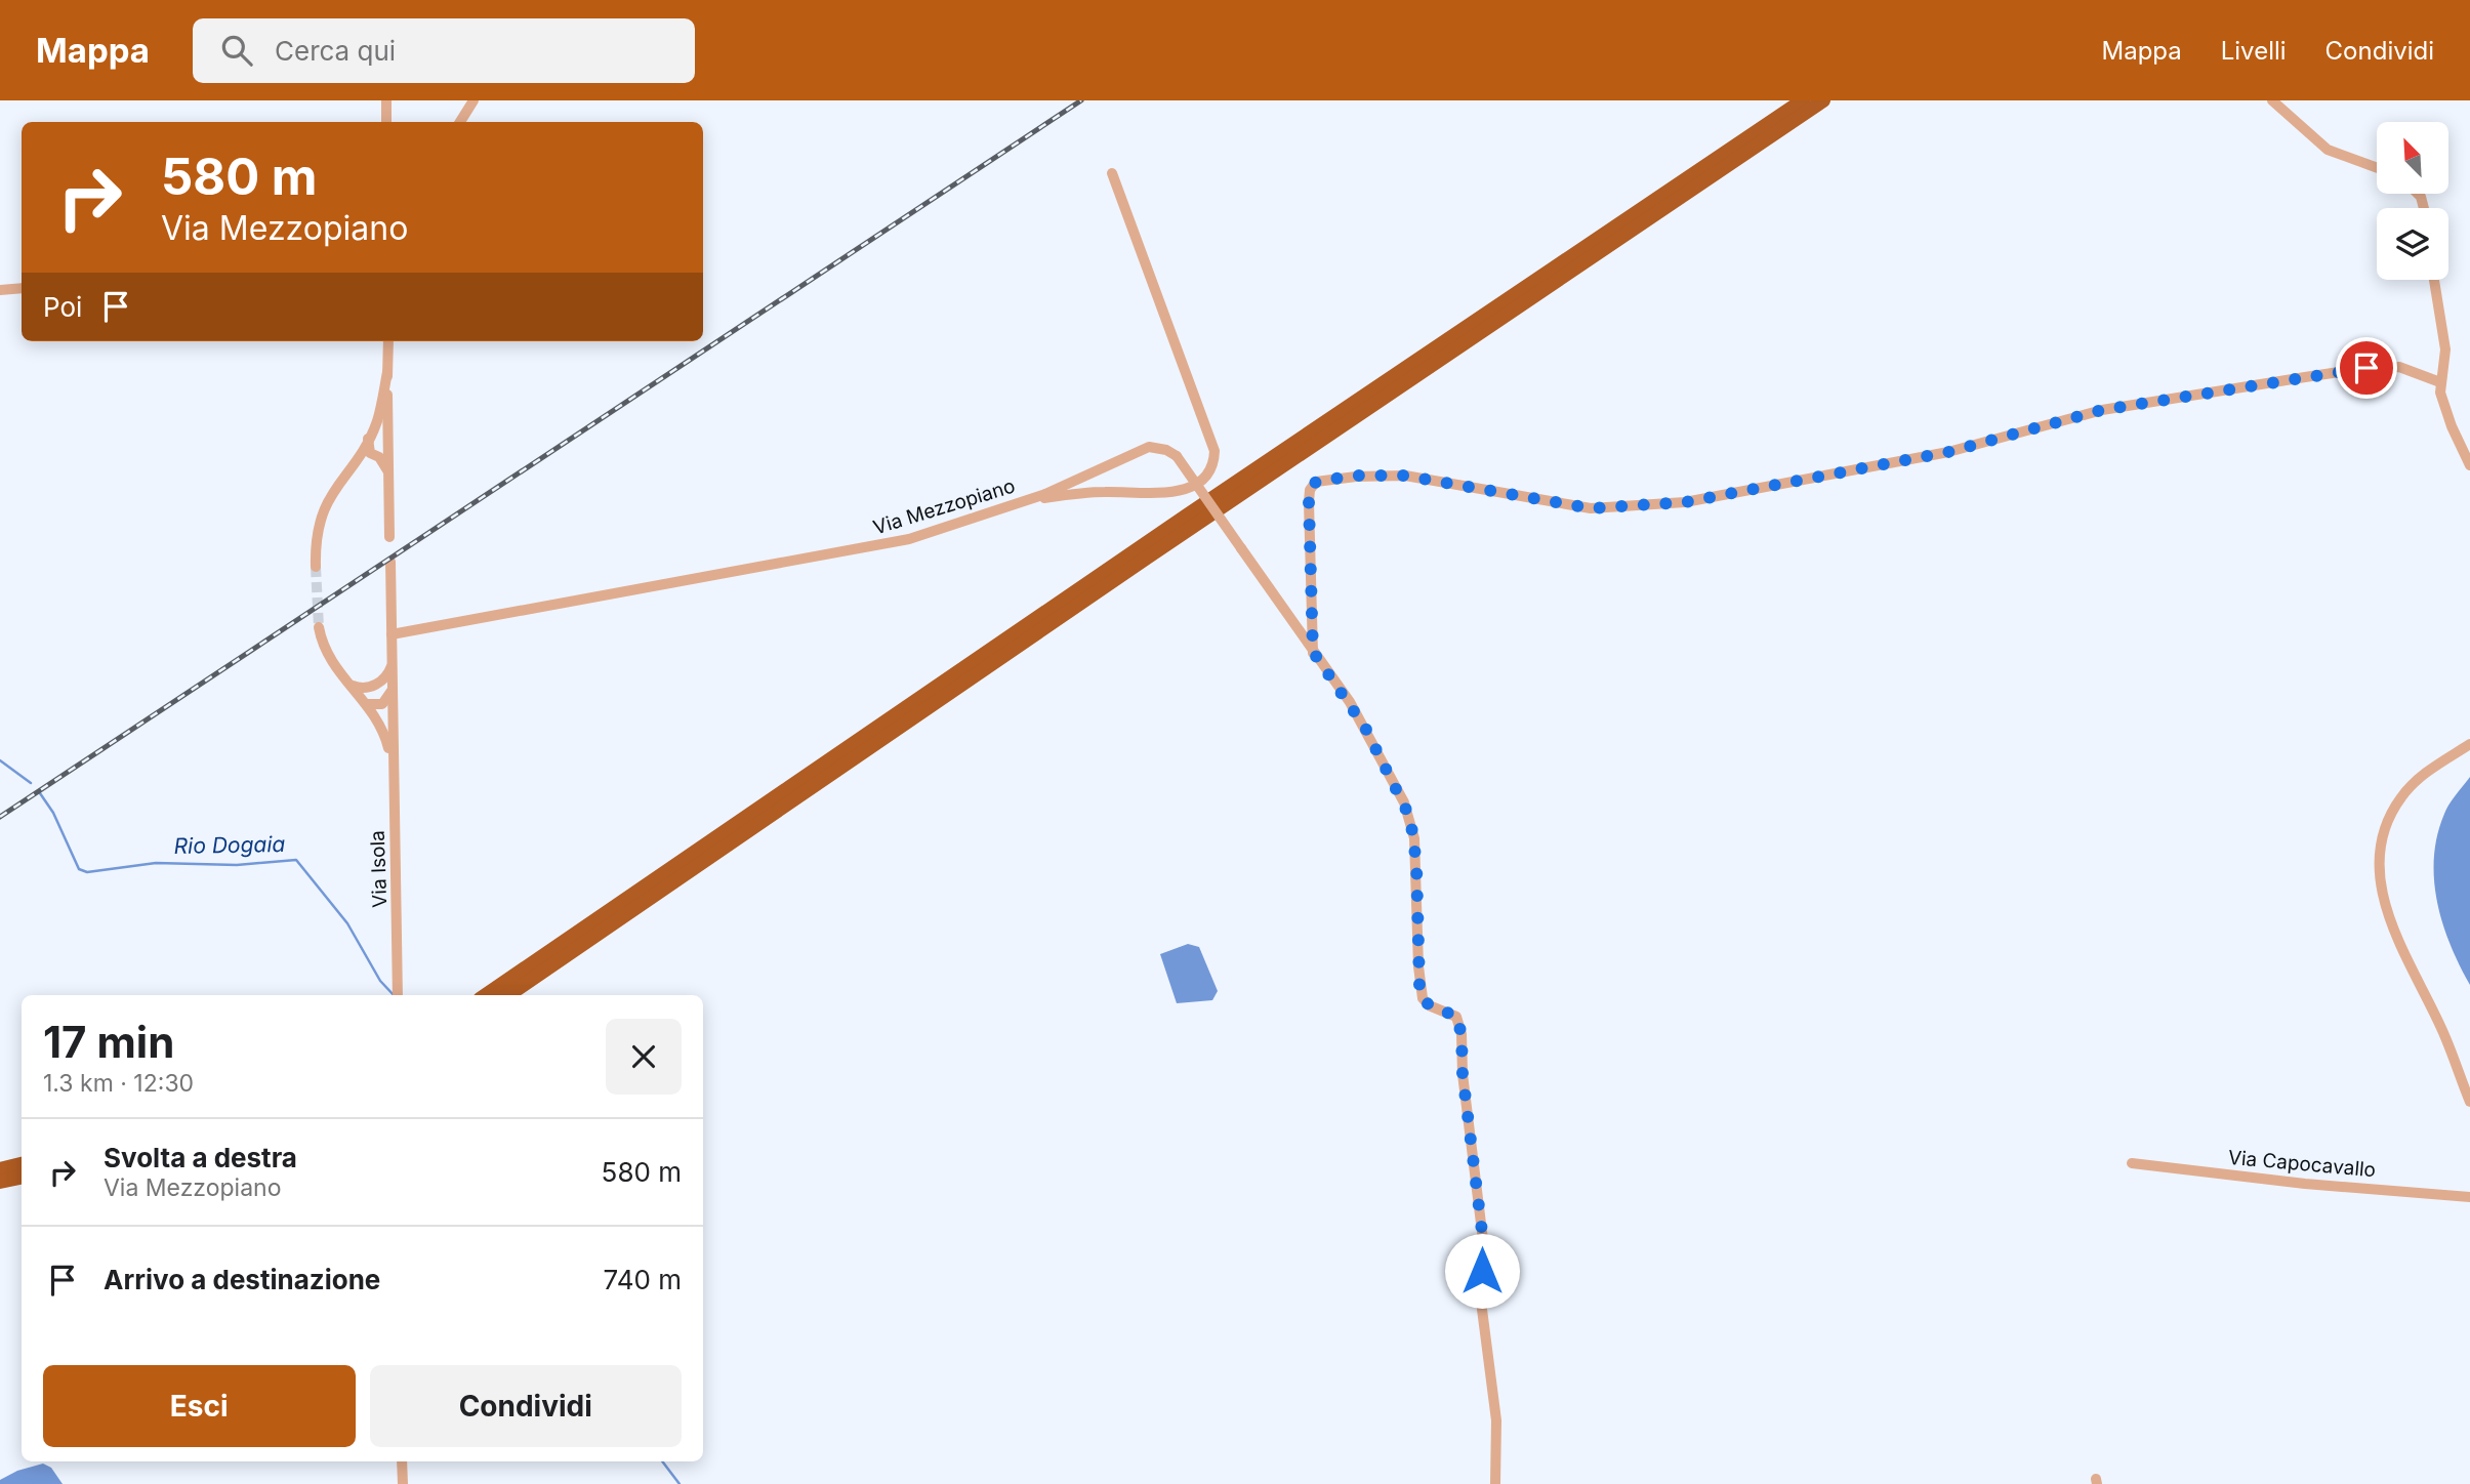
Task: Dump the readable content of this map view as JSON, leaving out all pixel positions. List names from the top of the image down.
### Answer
{
  "streets": {
    "street": ["Via Mezzopiano", "Via Isola", "Via Capocavallo"]
  },
  "water": ["Rio Dogaia"],
  "north": "top left",
  "page": {
    "header": "Mappa",
    "search": "Cerca qui",
    "nav": ["Mappa", "Livelli", "Condividi"],
    "turn": ["580 m", "Via Mezzopiano"],
    "then": "Poi",
    "heading": ["17 min", "1.3 km · 12:30"],
    "list": [
      {
        "name": "Svolta a destra",
        "note": "Via Mezzopiano",
        "value": "580 m"
      },
      {
        "name": "Arrivo a destinazione",
        "value": "740 m"
      }
    ],
    "buttons": ["Esci", "Condividi"]
  }
}
